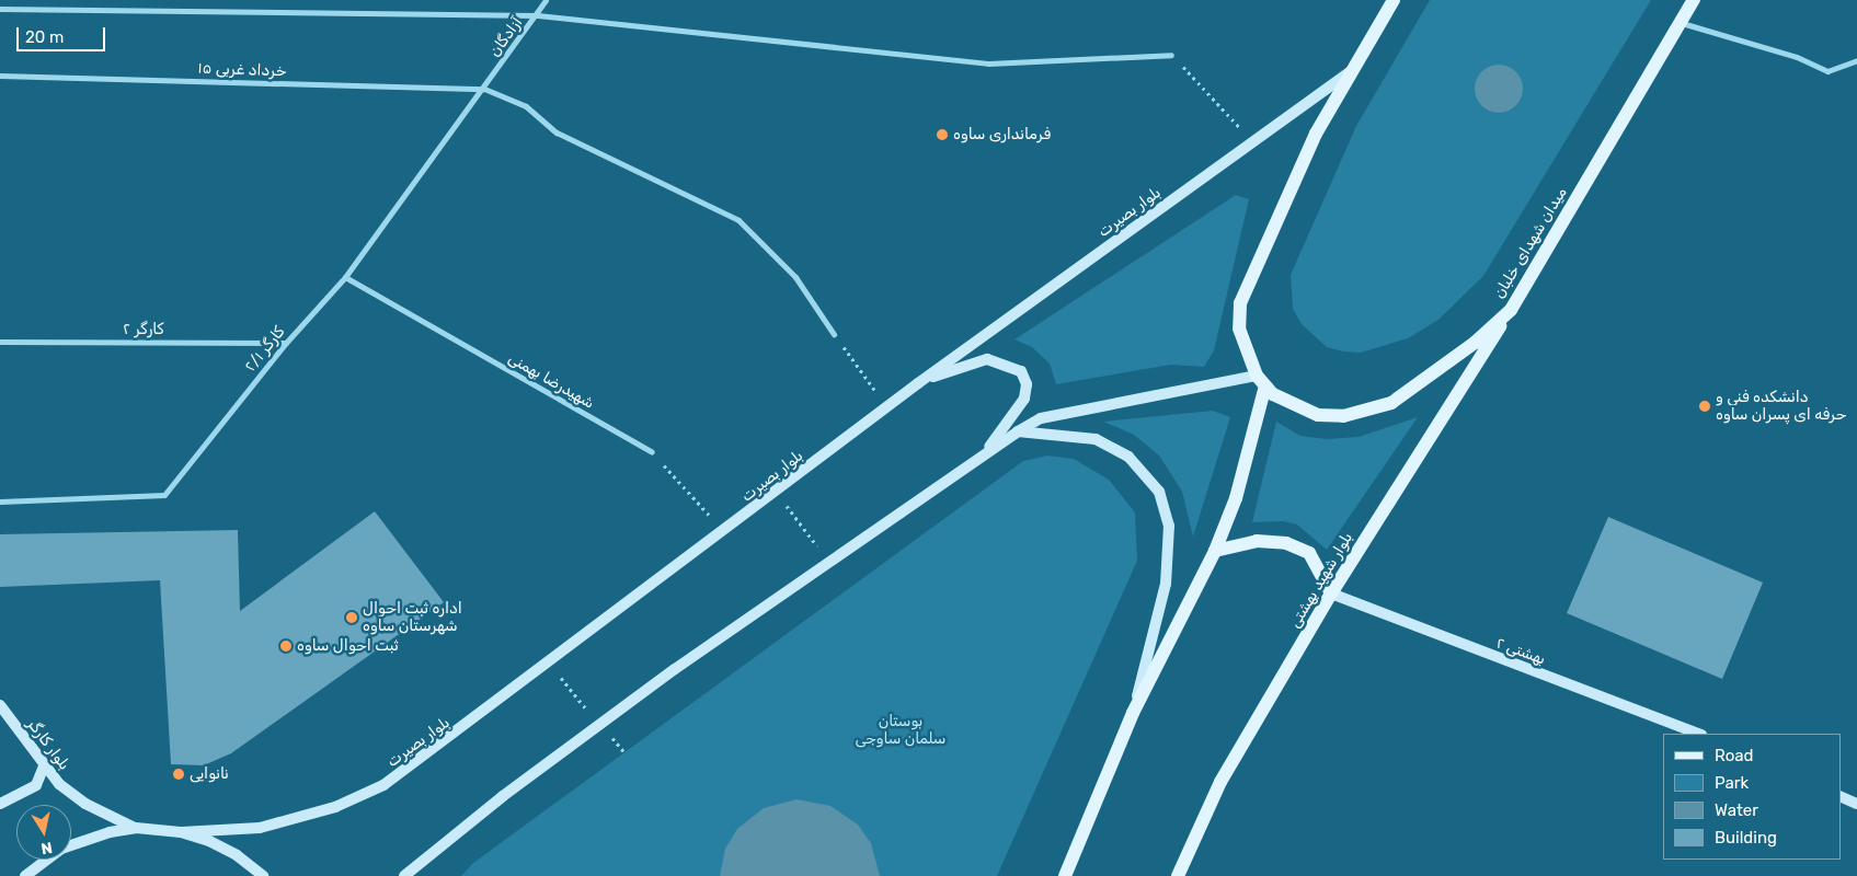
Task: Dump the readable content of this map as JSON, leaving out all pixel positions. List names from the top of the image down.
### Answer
{
  "streets": {
    "main road": [
      "بلوار بصیرت",
      "میدان شهدای خلبان",
      "بلوار شهید بهشتی",
      "بهشتی ۲",
      "بلوار کارگر"
    ],
    "street": [
      "آزادگان",
      "۱۵ خرداد غربی",
      "کارگر ۲",
      "کارگر ۲/۱",
      "شهیدرضا بهمنی"
    ]
  },
  "crossings": [
    ["آزادگان", "۱۵ خرداد غربی"],
    ["آزادگان", "کارگر ۲/۱"],
    ["۱۵ خرداد غربی", "کارگر ۲/۱"],
    ["بلوار بصیرت", "میدان شهدای خلبان"],
    ["میدان شهدای خلبان", "بلوار شهید بهشتی"],
    ["کارگر ۲", "کارگر ۲/۱"],
    ["کارگر ۲/۱", "شهیدرضا بهمنی"],
    ["بلوار شهید بهشتی", "بهشتی ۲"]
  ],
  "parks": ["بوستان سلمان ساوجی"],
  "places": [
    "فرمانداری ساوه",
    "دانشکده فنی و حرفه ای پسران ساوه",
    "اداره ثبت احوال شهرستان ساوه",
    "ثبت احوال ساوه",
    "نانوایی"
  ],
  "legend": [
    "Road",
    "Park",
    "Water",
    "Building"
  ],
  "scale_bar": "20 m",
  "north": "bottom"
}
